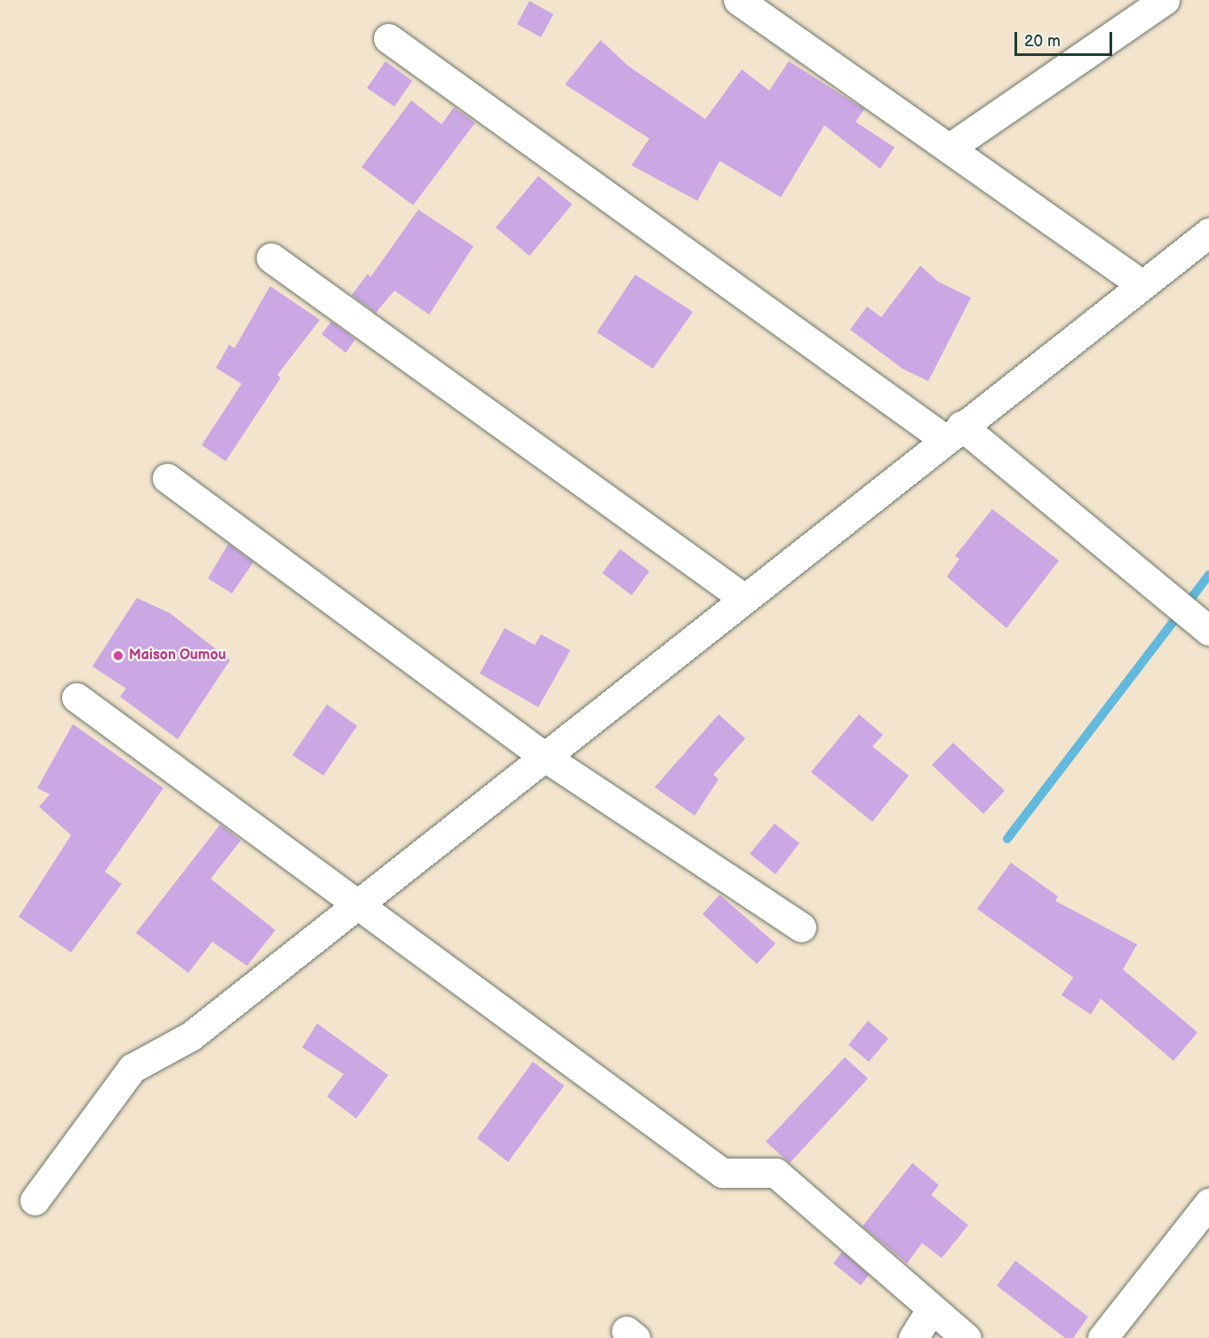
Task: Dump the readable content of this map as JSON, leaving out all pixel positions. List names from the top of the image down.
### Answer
{
  "places": ["Maison Oumou"],
  "scale_bar": "20 m"
}
